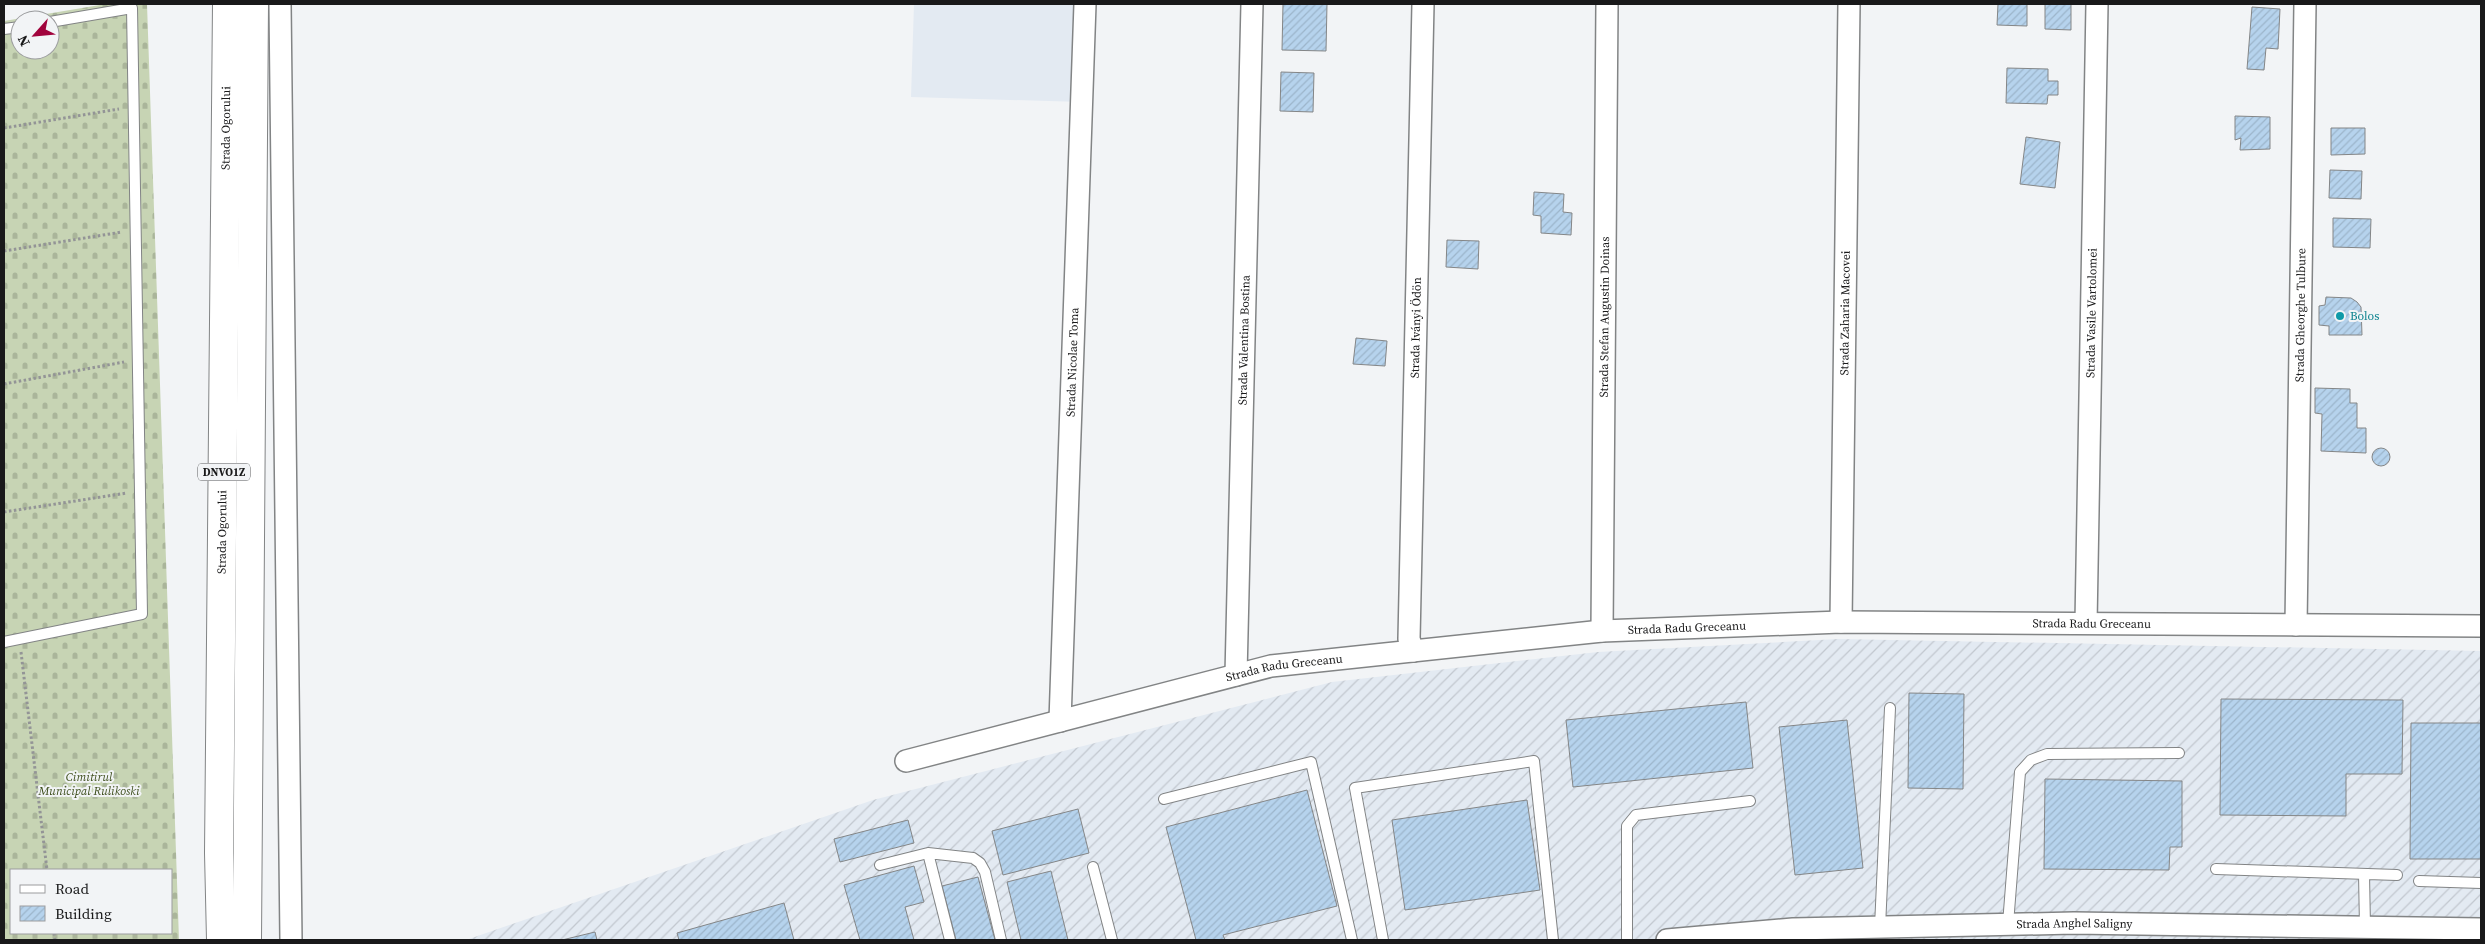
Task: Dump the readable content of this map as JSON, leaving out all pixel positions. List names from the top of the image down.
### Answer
{
  "streets": {
    "highway": ["Strada Ogorului", "DNVO1Z"],
    "street": [
      "Strada Zaharia Macovei",
      "Strada Vasile Vartolomei",
      "Strada Gheorghe Tulbure",
      "Strada Stefan Augustin Doinas",
      "Strada Iványi Ödön",
      "Strada Valentina Bostina",
      "Strada Nicolae Toma",
      "Strada Radu Greceanu",
      "Strada Anghel Saligny"
    ]
  },
  "crossings": [
    ["Strada Zaharia Macovei", "Strada Radu Greceanu"],
    ["Strada Vasile Vartolomei", "Strada Radu Greceanu"],
    ["Strada Gheorghe Tulbure", "Strada Radu Greceanu"],
    ["Strada Stefan Augustin Doinas", "Strada Radu Greceanu"],
    ["Strada Iványi Ödön", "Strada Radu Greceanu"],
    ["Strada Valentina Bostina", "Strada Radu Greceanu"],
    ["Strada Nicolae Toma", "Strada Radu Greceanu"]
  ],
  "parks": ["Cimitirul Municipal Rulikoski"],
  "places": ["Bolos"],
  "legend": ["Road", "Building"],
  "north": "bottom left"
}
